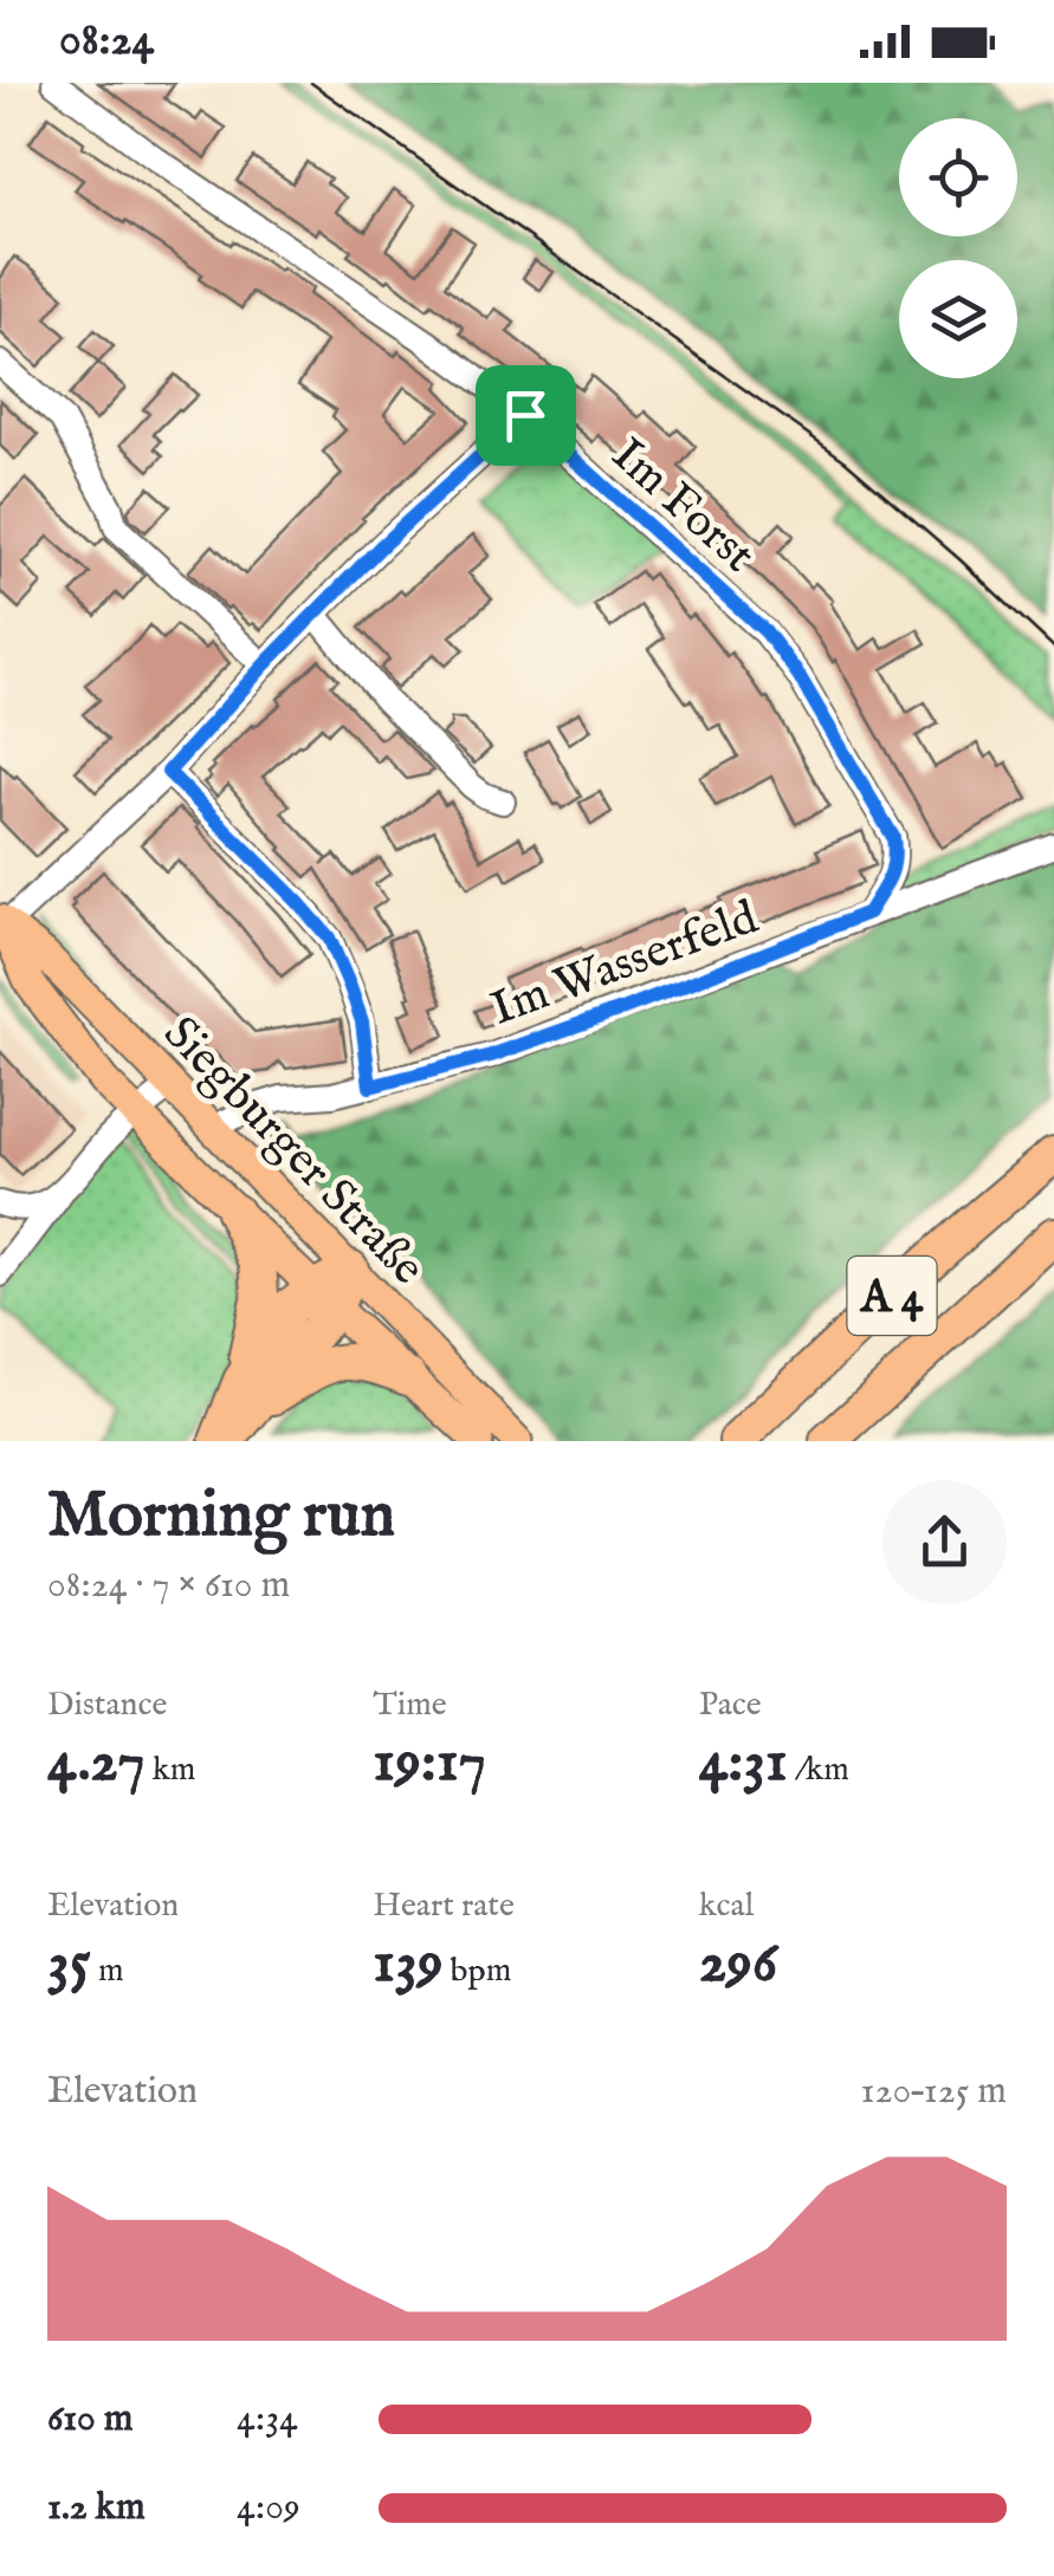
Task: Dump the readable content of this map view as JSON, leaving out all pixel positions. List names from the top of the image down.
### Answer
{
  "streets": {
    "highway": ["A 4"],
    "main road": ["Siegburger Straße"],
    "street": ["Im Forst", "Im Wasserfeld"]
  },
  "crossings": [
    ["Im Forst", "Im Wasserfeld"],
    ["Im Wasserfeld", "Siegburger Straße"]
  ],
  "page": {
    "status": "08:24",
    "heading": ["Morning run", "08:24 · 7 × 610 m"],
    "stats": [
      ["Distance", "4.27 km"],
      ["Time", "19:17"],
      ["Pace", "4:31 /km"],
      ["Elevation", "35 m"],
      ["Heart rate", "139 bpm"],
      ["kcal", "296"]
    ],
    "chart": ["Elevation", "120–125 m"],
    "list": [
      {
        "name": "610 m",
        "note": "4:34"
      },
      {
        "name": "1.2 km",
        "note": "4:09"
      }
    ]
  }
}
